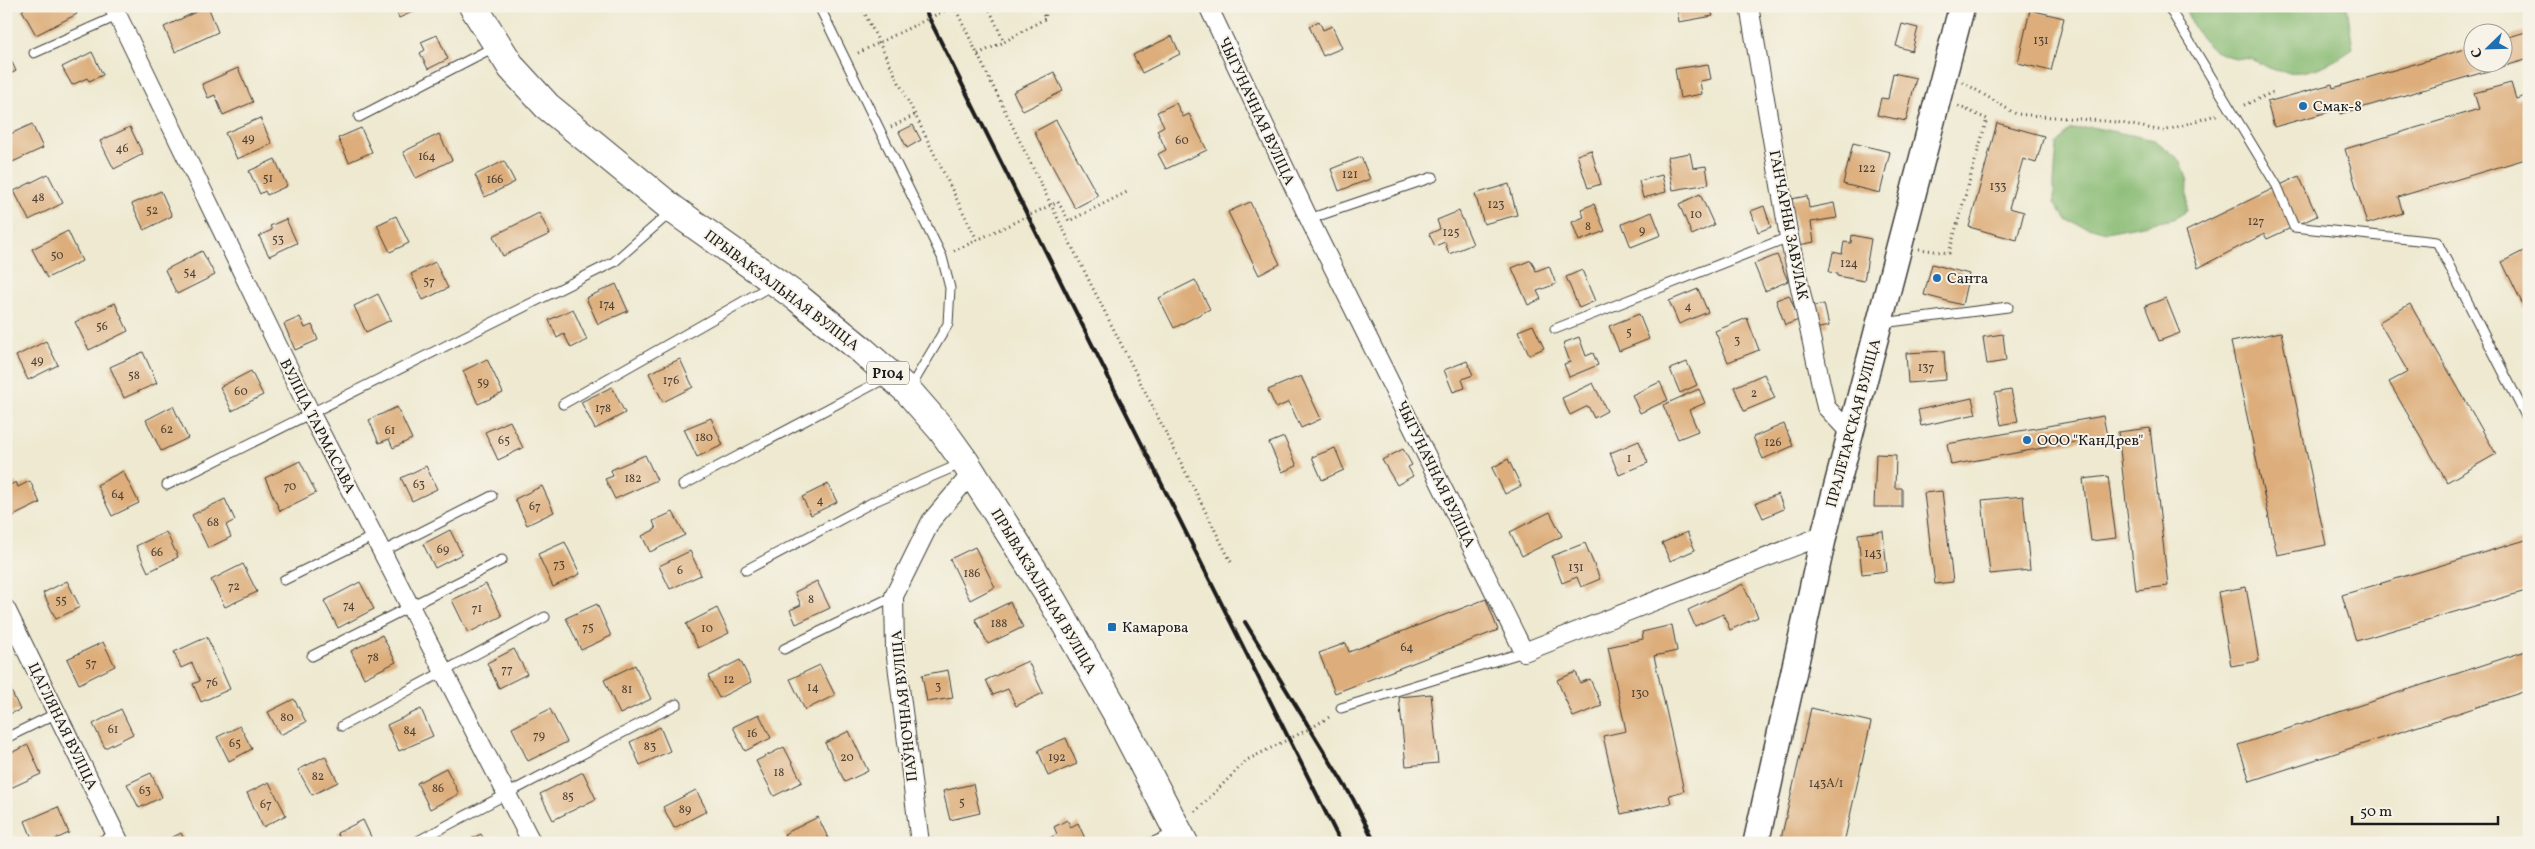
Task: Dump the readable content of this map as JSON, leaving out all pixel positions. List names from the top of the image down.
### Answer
{
  "streets": {
    "main road": ["ПРЫВАКЗАЛЬНАЯ ВУЛІЦА", "Р104", "ПРАЛЕТАРСКАЯ ВУЛІЦА"],
    "street": [
      "ЧЫГУНАЧНАЯ ВУЛІЦА",
      "ГАНЧАРНЫ ЗАВУЛАК",
      "ВУЛІЦА ТАРМАСАВА",
      "ПАЎНОЧНАЯ ВУЛІЦА",
      "ЦАГЛЯНАЯ ВУЛІЦА"
    ]
  },
  "crossings": [
    ["ГАНЧАРНЫ ЗАВУЛАК", "ПРАЛЕТАРСКАЯ ВУЛІЦА"],
    ["ПРЫВАКЗАЛЬНАЯ ВУЛІЦА", "ПАЎНОЧНАЯ ВУЛІЦА"]
  ],
  "places": {
    "other": ["Смак-8", "Санта", "ООО \"КанДрев\""],
    "transit": ["Камарова"]
  },
  "house_numbers": [
    "131",
    "49",
    "60",
    "46",
    "164",
    "122",
    "121",
    "51",
    "166",
    "133",
    "48",
    "123",
    "52",
    "10",
    "127",
    "8",
    "9",
    "125",
    "53",
    "50",
    "124",
    "54",
    "57",
    "174",
    "4",
    "56",
    "5",
    "3",
    "49",
    "137",
    "58",
    "176",
    "59",
    "60",
    "2",
    "178",
    "62",
    "61",
    "180",
    "65",
    "126",
    "1",
    "182",
    "63",
    "70",
    "64",
    "4",
    "67",
    "68",
    "69",
    "66",
    "143",
    "73",
    "131",
    "6",
    "186",
    "72",
    "8",
    "55",
    "74",
    "71",
    "188",
    "75",
    "10",
    "64",
    "78",
    "57",
    "77",
    "12",
    "76",
    "3",
    "14",
    "81",
    "130",
    "80",
    "61",
    "84",
    "16",
    "79",
    "65",
    "83",
    "20",
    "192",
    "18",
    "82",
    "143А/1",
    "86",
    "63",
    "85",
    "5",
    "67",
    "89"
  ],
  "scale_bar": "50 m",
  "north": "bottom left"
}
